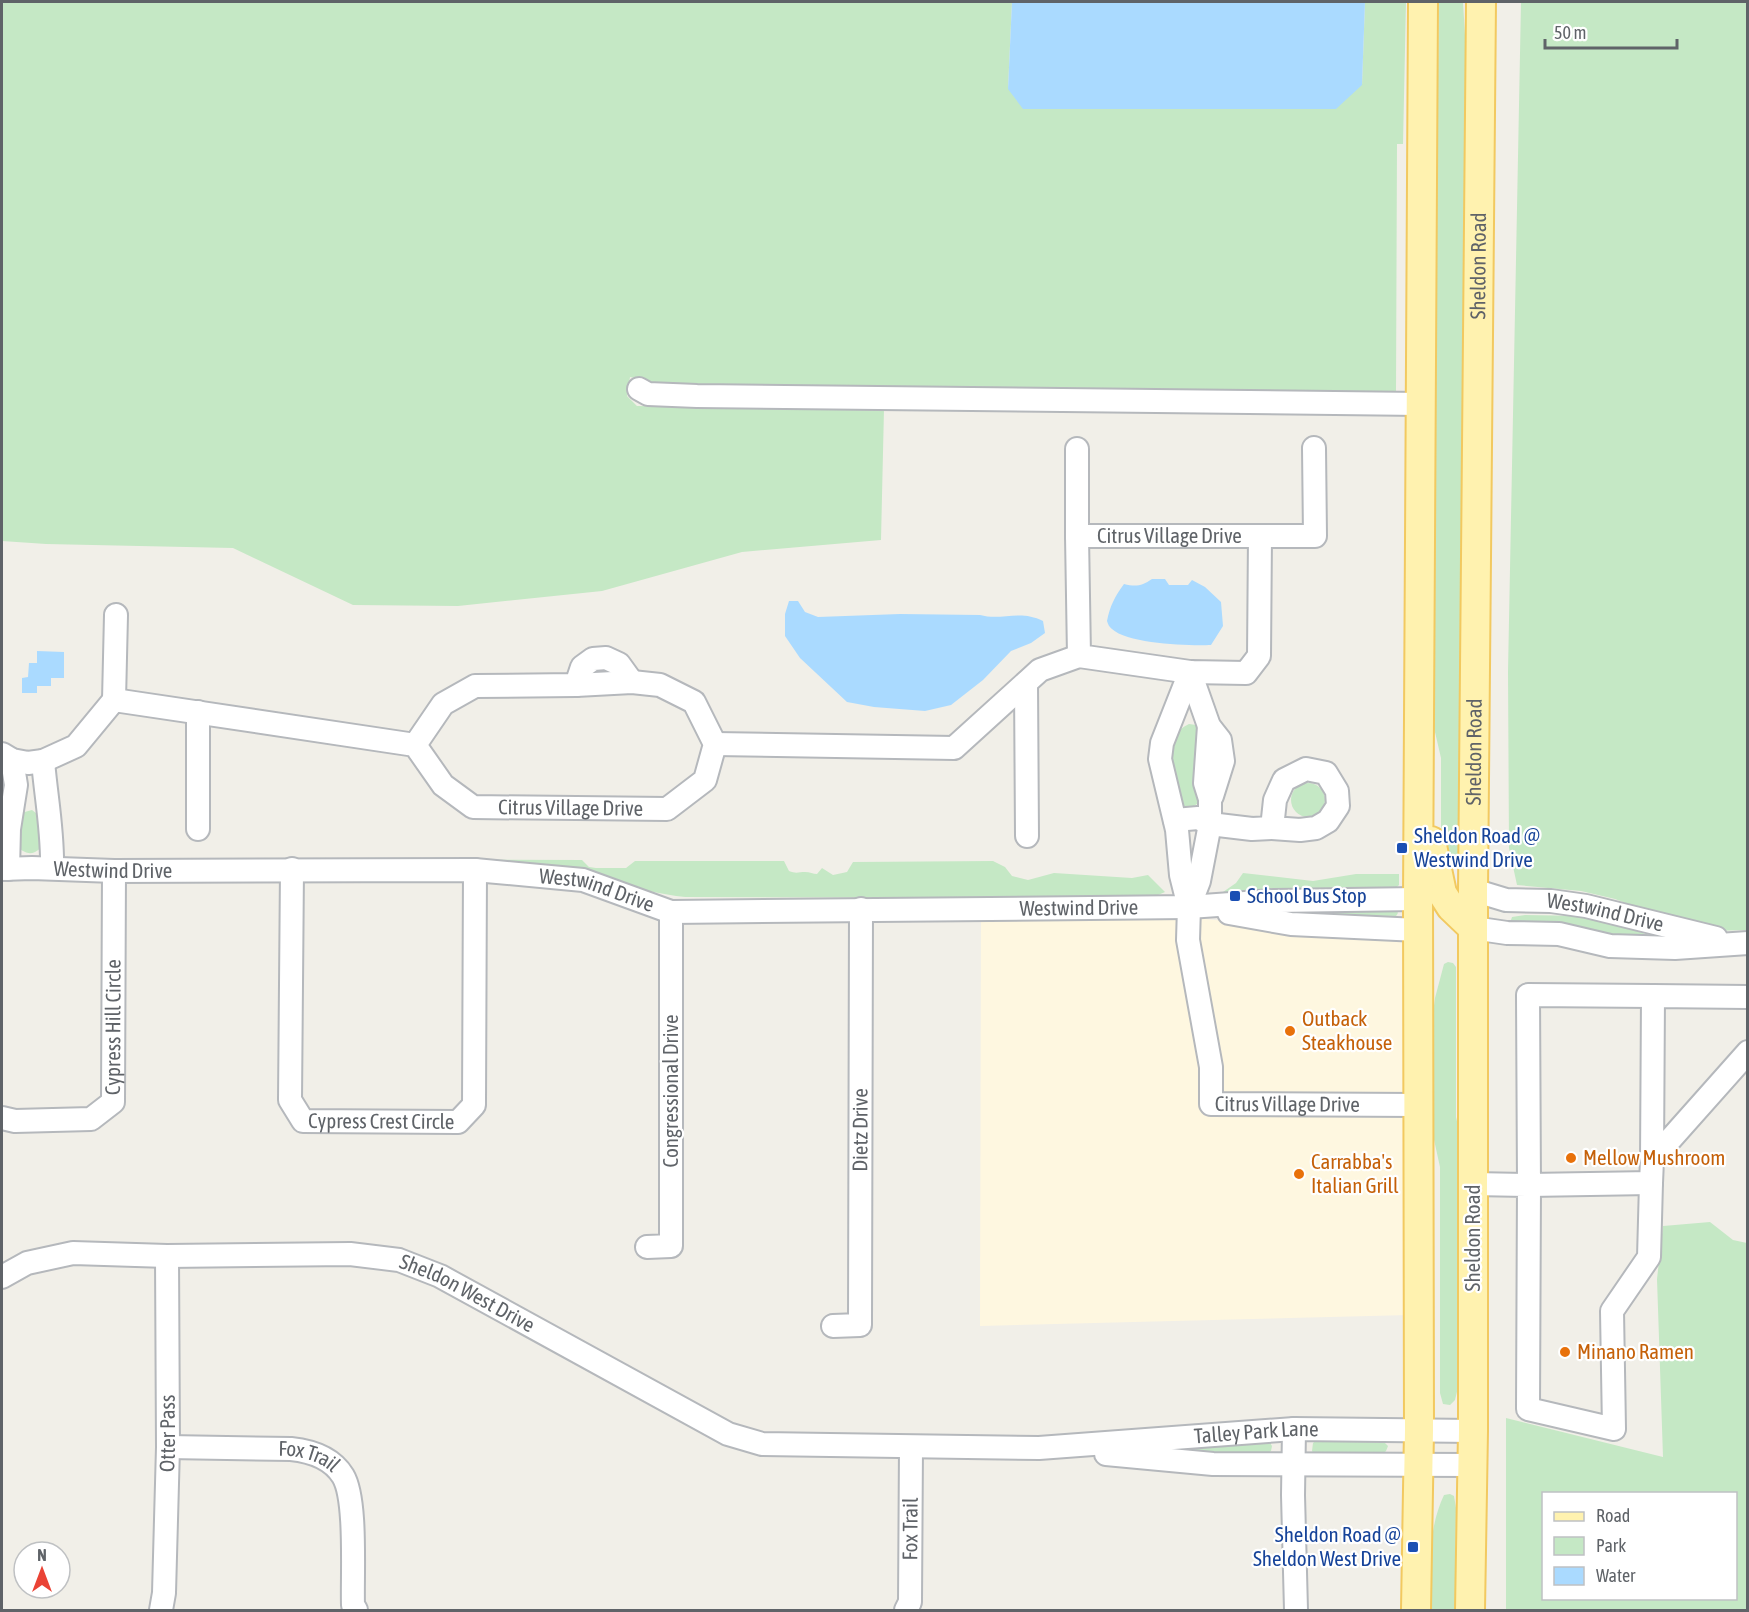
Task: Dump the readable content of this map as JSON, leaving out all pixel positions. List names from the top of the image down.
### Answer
{
  "streets": {
    "main road": ["Sheldon Road"],
    "street": [
      "Citrus Village Drive",
      "Westwind Drive",
      "Cypress Hill Circle",
      "Congressional Drive",
      "Cypress Crest Circle",
      "Dietz Drive",
      "Sheldon West Drive",
      "Otter Pass",
      "Talley Park Lane",
      "Fox Trail"
    ]
  },
  "crossings": [
    ["Sheldon Road", "Westwind Drive"],
    ["Sheldon Road", "Talley Park Lane"],
    ["Citrus Village Drive", "Westwind Drive"],
    ["Westwind Drive", "Cypress Hill Circle"],
    ["Westwind Drive", "Congressional Drive"],
    ["Westwind Drive", "Cypress Crest Circle"],
    ["Westwind Drive", "Dietz Drive"],
    ["Sheldon West Drive", "Otter Pass"],
    ["Sheldon West Drive", "Talley Park Lane"],
    ["Sheldon West Drive", "Fox Trail"],
    ["Otter Pass", "Fox Trail"],
    ["Talley Park Lane", "Fox Trail"]
  ],
  "places": {
    "transit": ["Sheldon Road @ Westwind Drive", "School Bus Stop", "Sheldon Road @ Sheldon West Drive"],
    "other": [
      "Outback Steakhouse",
      "Mellow Mushroom",
      "Carrabba's Italian Grill",
      "Minano Ramen"
    ]
  },
  "legend": ["Road", "Park", "Water"],
  "scale_bar": "50 m",
  "north": "top"
}
